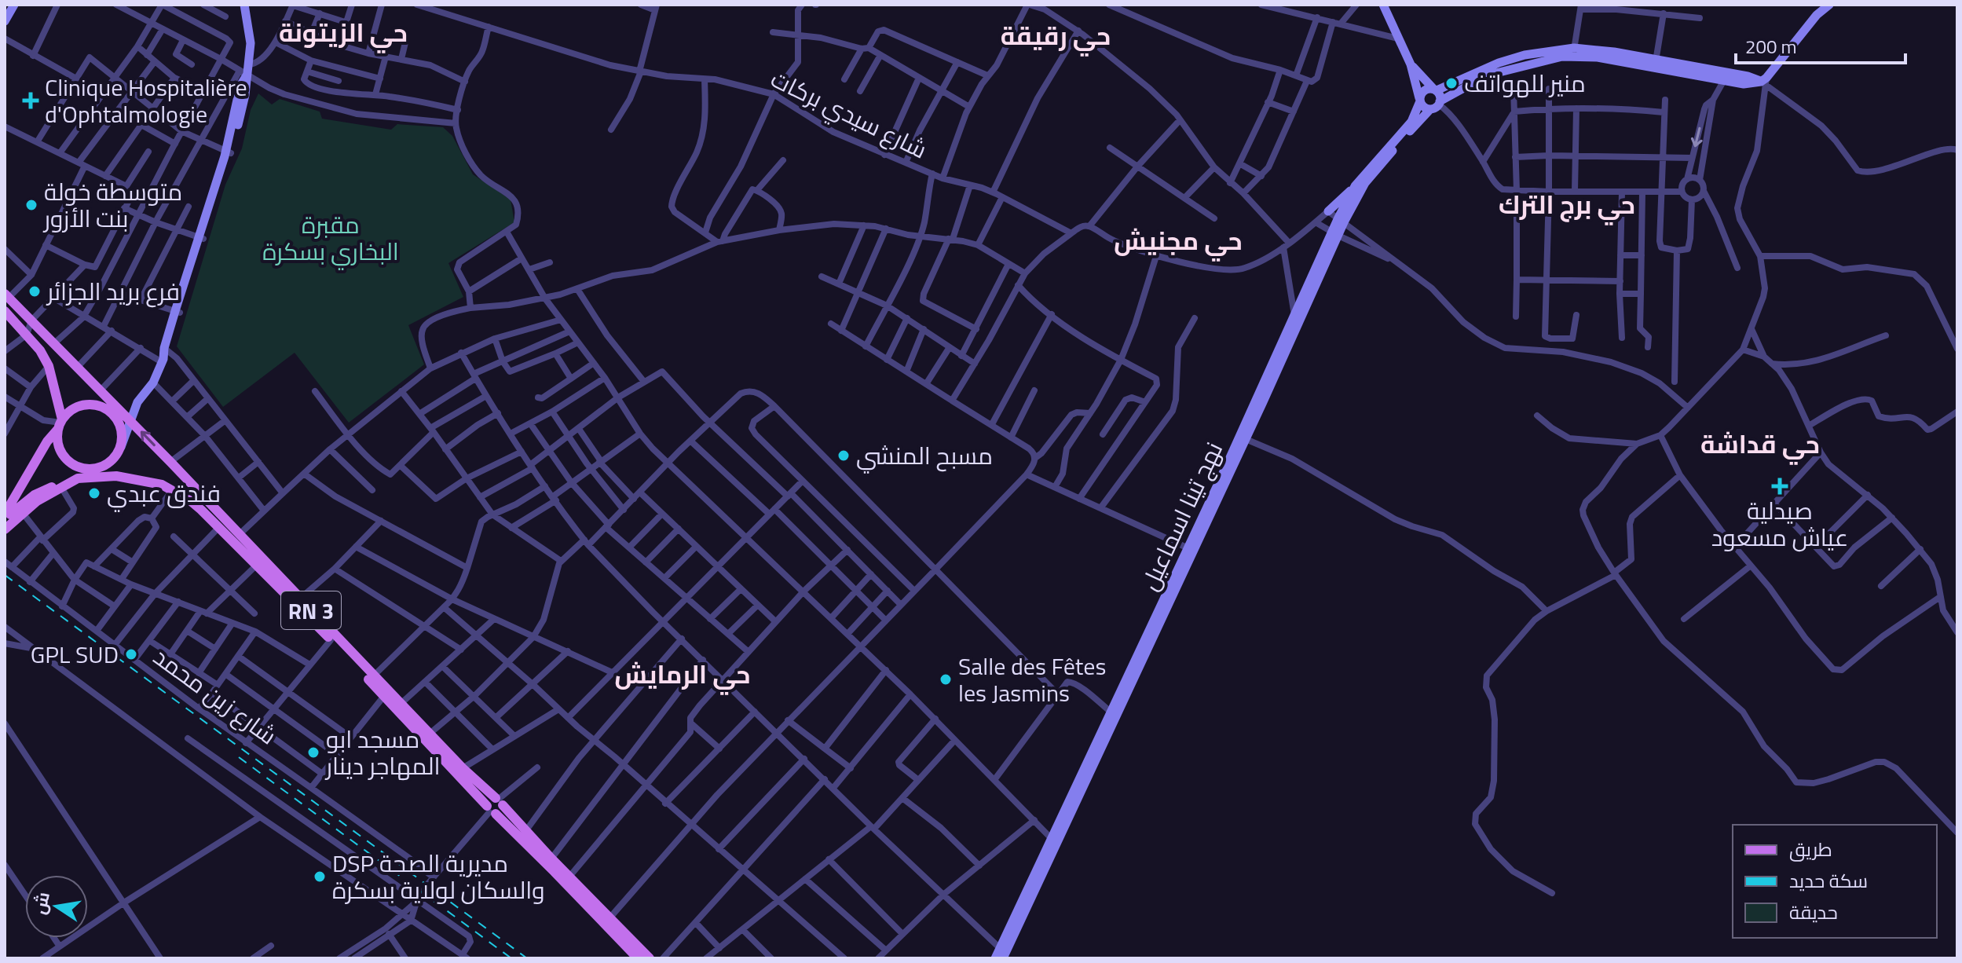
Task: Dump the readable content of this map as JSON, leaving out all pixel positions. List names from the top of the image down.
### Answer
{
  "streets": {
    "main road": ["نهج تينا اسماعيل", "RN 3"],
    "street": ["شارع سيدي بركات", "شارع زين محمد"]
  },
  "districts": [
    "حي الزيتونة",
    "حي رقيقة",
    "حي برج الترك",
    "حي مجنيش",
    "حي قداشة",
    "حي الرمايش"
  ],
  "parks": ["مقبرة البخاري بسكرة"],
  "places": {
    "other": [
      "منير للهواتف",
      "متوسطة خولة بنت الأزور",
      "فرع بريد الجزائر",
      "مسبح المنشي",
      "فندق عبدي",
      "GPL SUD",
      "Salle des Fêtes les Jasmins",
      "مسجد ابو المهاجر دينار",
      "DSP مديرية الصحة والسكان لولاية بسكرة"
    ],
    "health": ["Clinique Hospitalière d'Ophtalmologie", "صيدلية عياش مسعود"]
  },
  "legend": ["طريق", "سكة حديد", "حديقة"],
  "scale_bar": "200 m",
  "north": "left"
}
